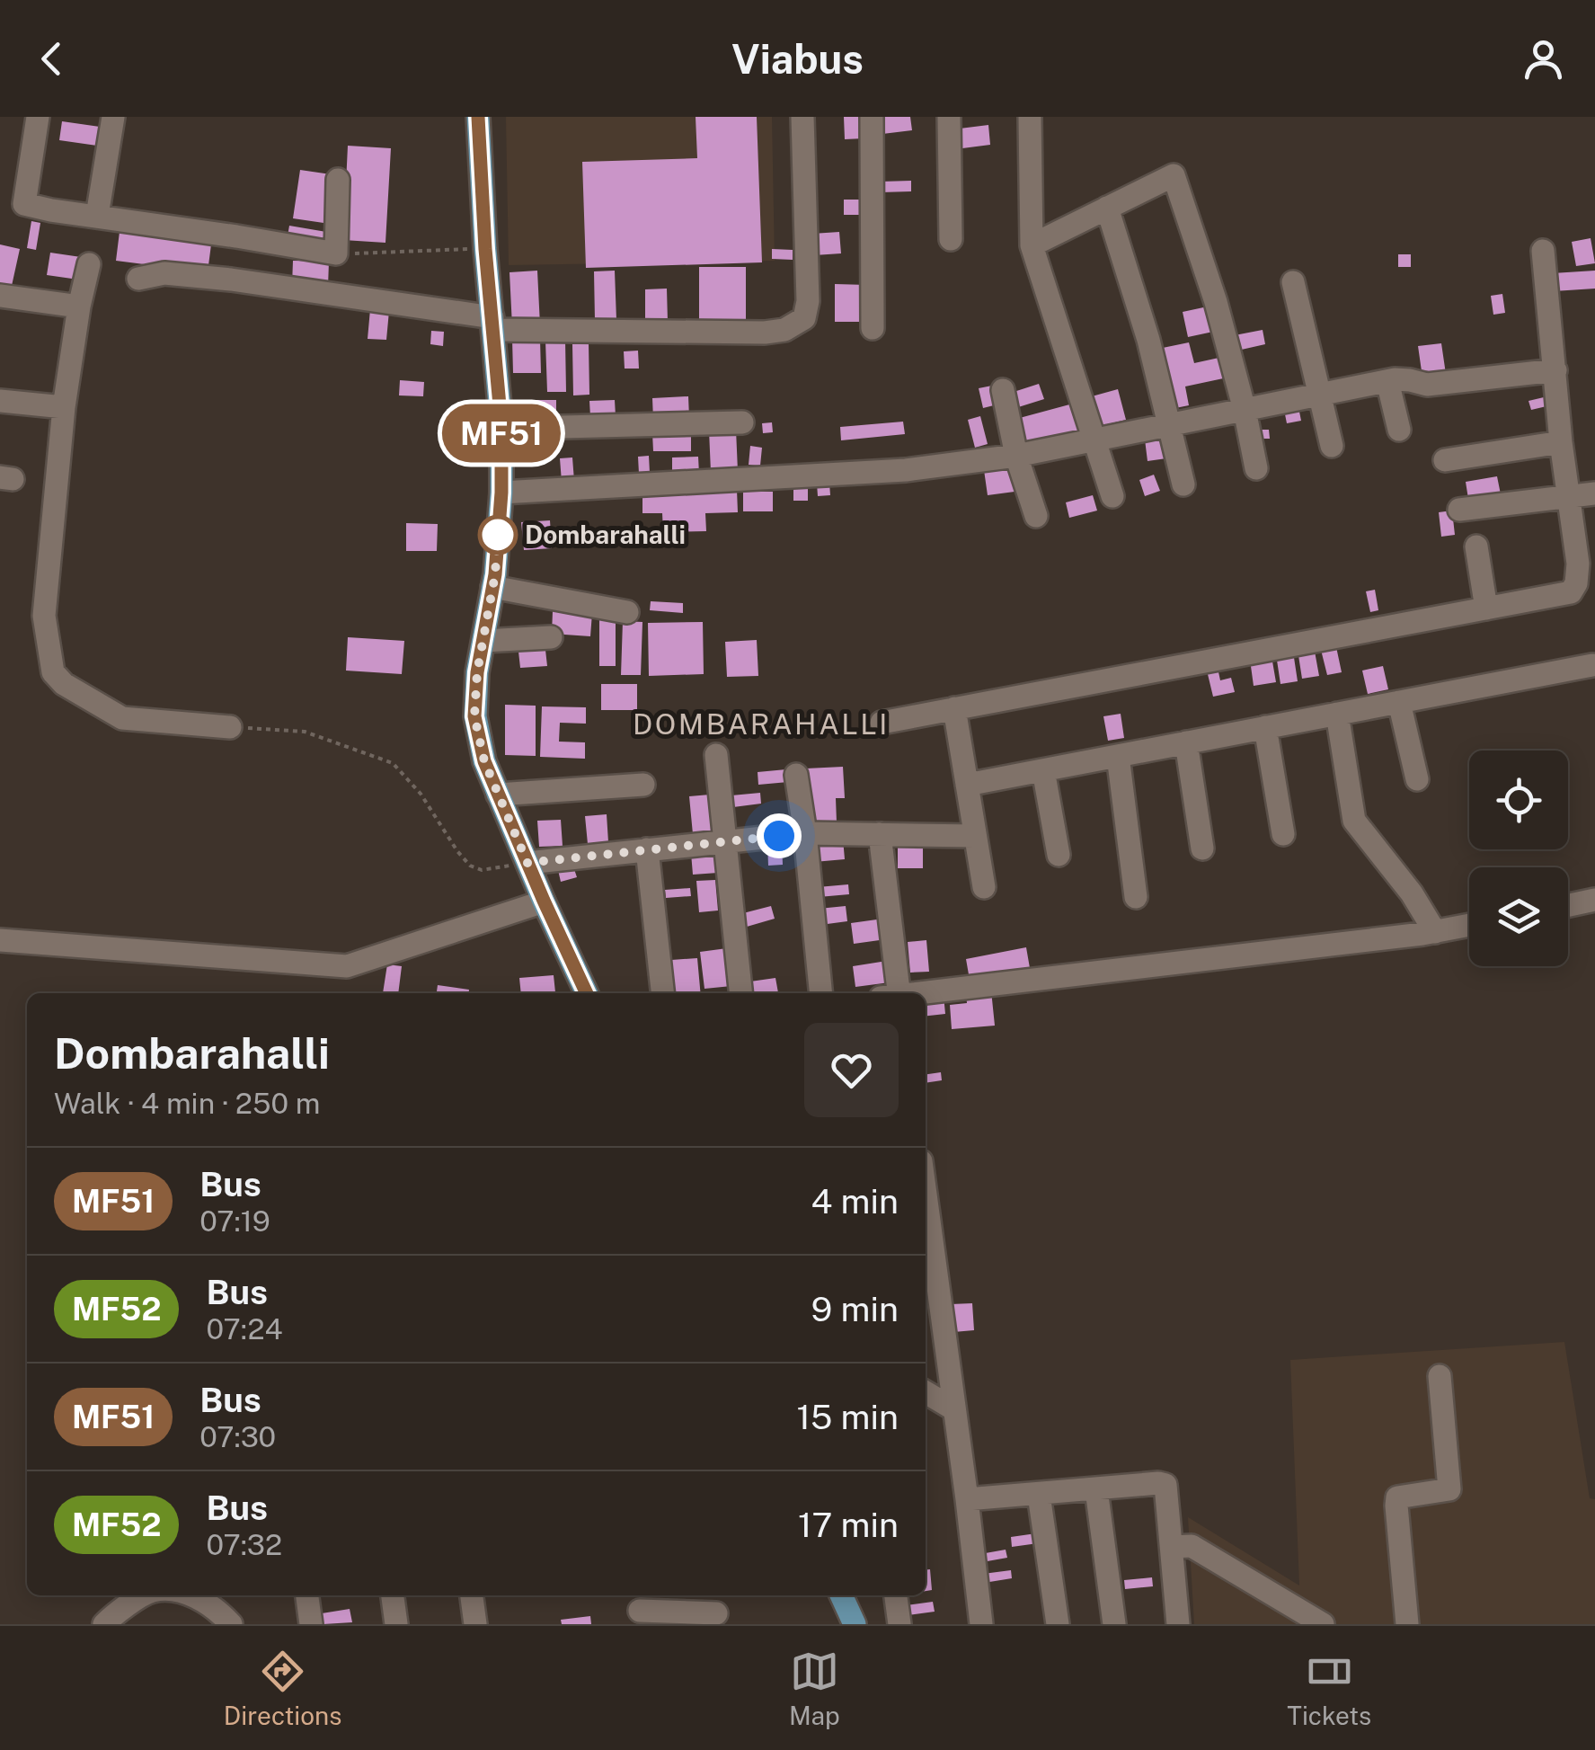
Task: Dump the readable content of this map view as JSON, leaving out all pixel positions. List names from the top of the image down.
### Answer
{
  "districts": ["DOMBARAHALLI"],
  "places": ["Dombarahalli"],
  "lines": ["bus line MF51"],
  "page": {
    "header": "Viabus",
    "on_map": "MF51",
    "heading": ["Dombarahalli", "Walk · 4 min · 250 m"],
    "list": [
      {
        "mark": "MF51",
        "name": "Bus",
        "note": "07:19",
        "value": "4 min"
      },
      {
        "mark": "MF52",
        "name": "Bus",
        "note": "07:24",
        "value": "9 min"
      },
      {
        "mark": "MF51",
        "name": "Bus",
        "note": "07:30",
        "value": "15 min"
      },
      {
        "mark": "MF52",
        "name": "Bus",
        "note": "07:32",
        "value": "17 min"
      }
    ],
    "tabs": ["Directions", "Map", "Tickets"]
  }
}
